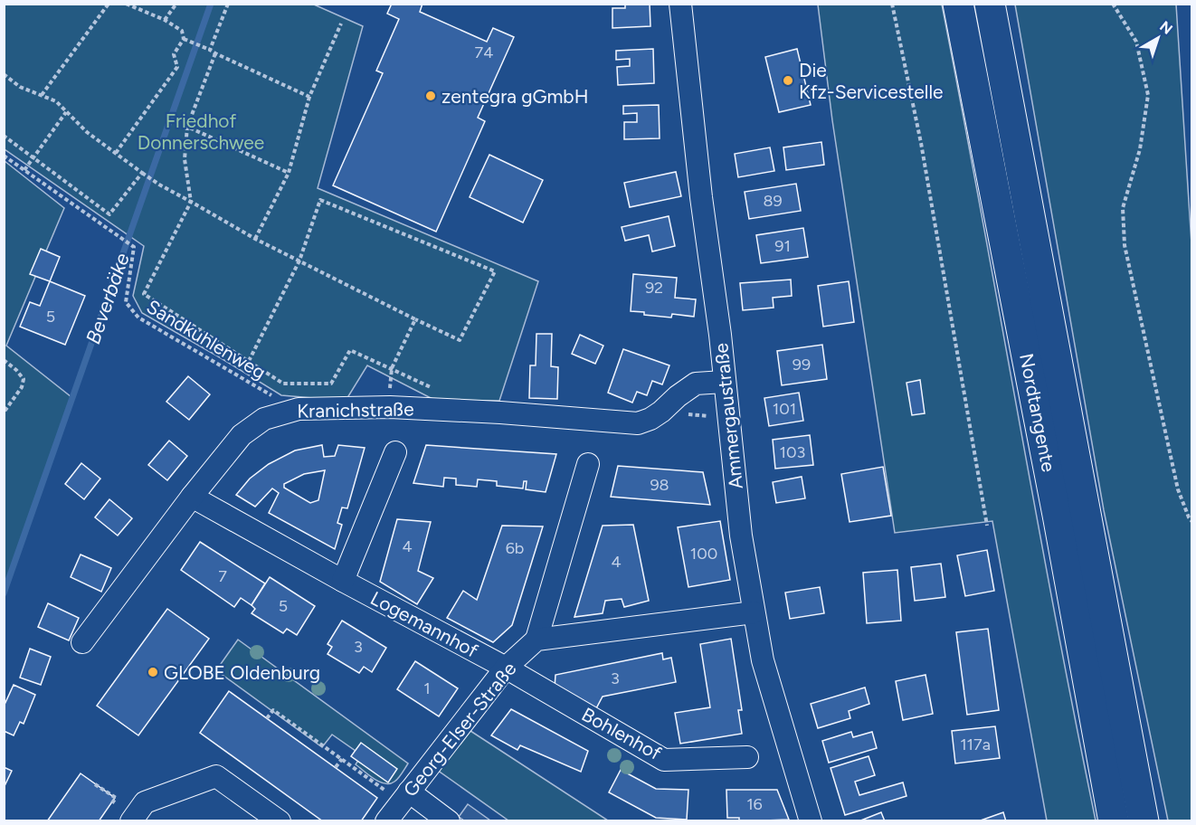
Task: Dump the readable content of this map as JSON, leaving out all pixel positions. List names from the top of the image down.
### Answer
{
  "streets": {
    "highway": ["Nordtangente"],
    "street": [
      "Kranichstraße",
      "Ammergaustraße",
      "Logemannhof",
      "Georg-Elser-Straße",
      "Bohlenhof"
    ],
    "path": ["Sandkuhlenweg"]
  },
  "crossings": [
    ["Sandkuhlenweg", "Kranichstraße"],
    ["Kranichstraße", "Ammergaustraße"],
    ["Kranichstraße", "Logemannhof"],
    ["Logemannhof", "Georg-Elser-Straße"],
    ["Logemannhof", "Bohlenhof"],
    ["Georg-Elser-Straße", "Bohlenhof"]
  ],
  "water": ["Beverbäke"],
  "parks": ["Friedhof Donnerschwee"],
  "places": ["Die Kfz-Servicestelle", "zentegra gGmbH", "GLOBE Oldenburg"],
  "house_numbers": [
    "74",
    "89",
    "91",
    "92",
    "5",
    "99",
    "101",
    "103",
    "98",
    "4",
    "6b",
    "100",
    "4",
    "7",
    "5",
    "3",
    "3",
    "1",
    "117a",
    "16"
  ],
  "north": "top right"
}
